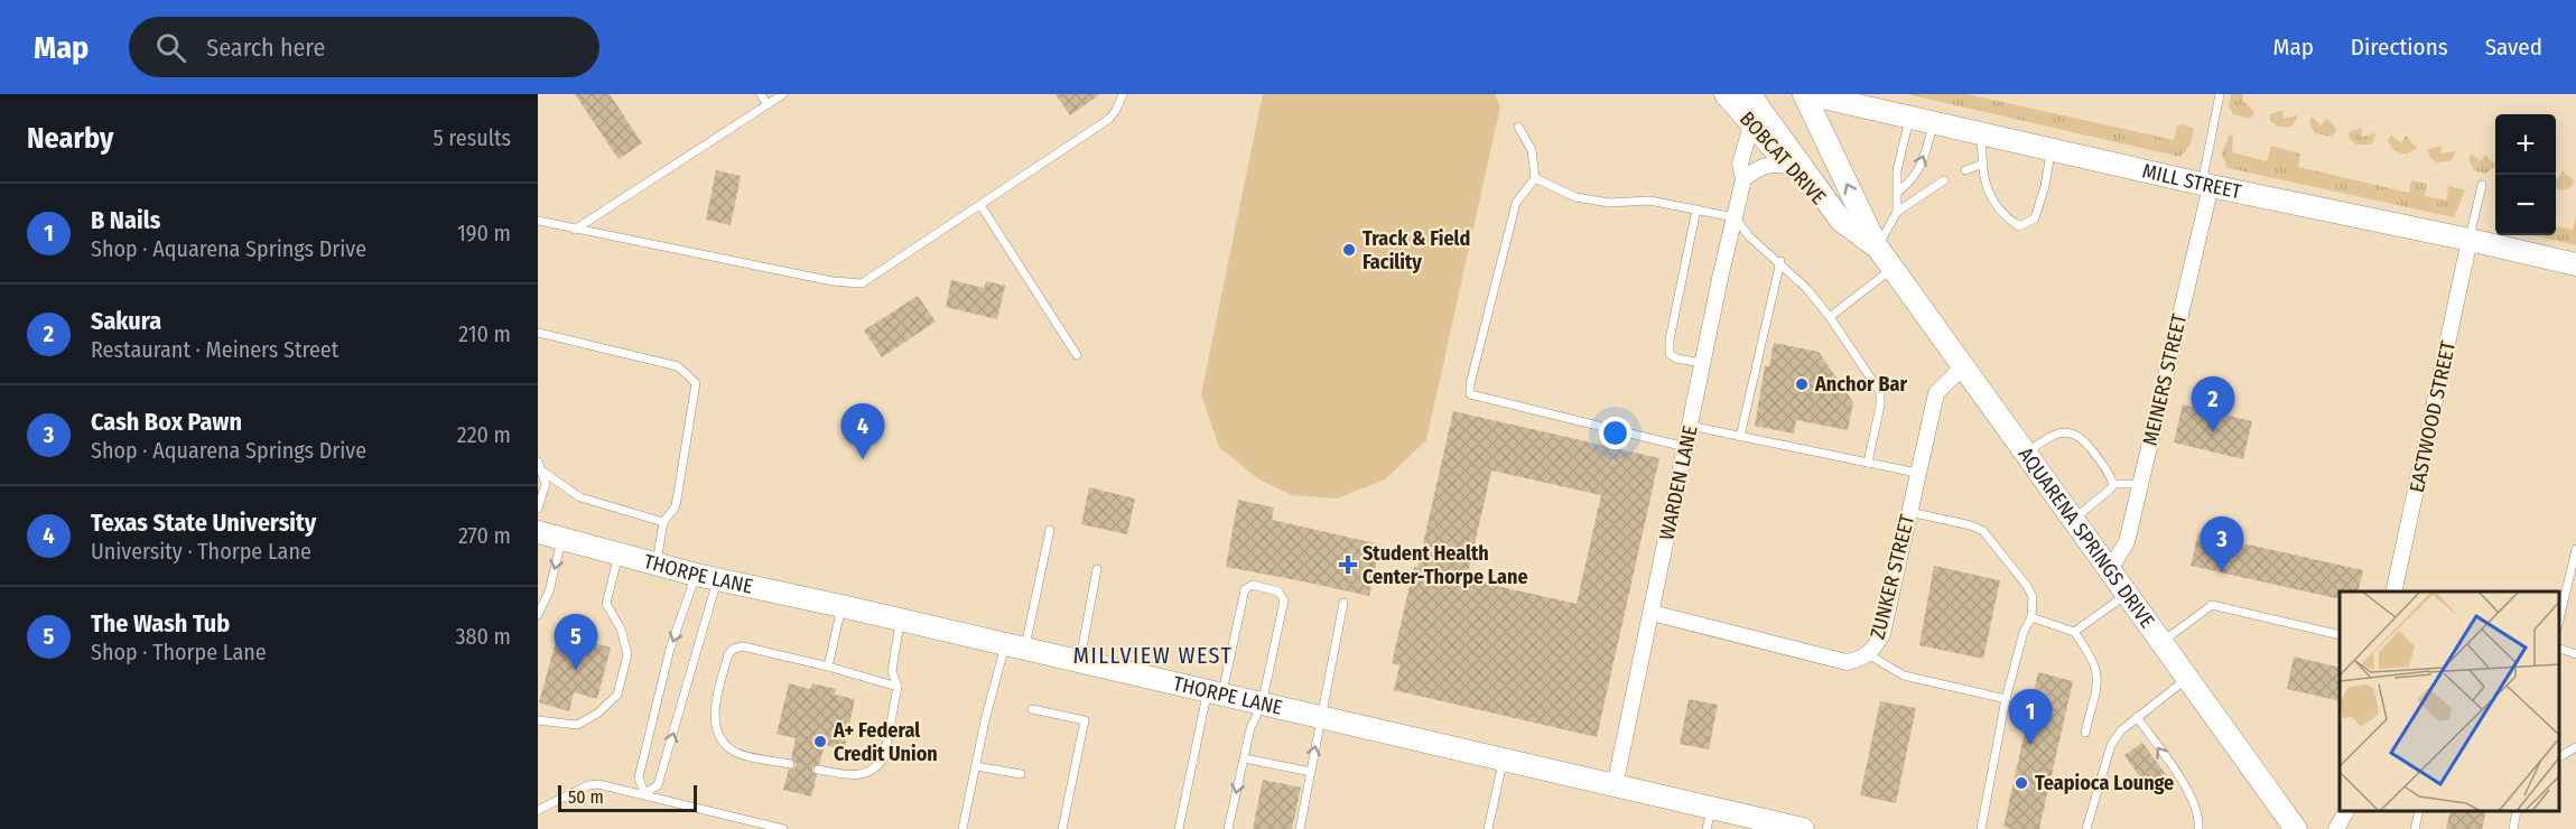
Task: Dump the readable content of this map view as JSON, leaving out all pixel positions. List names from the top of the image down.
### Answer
{
  "streets": {
    "street": [
      "BOBCAT DRIVE",
      "MILL STREET",
      "MEINERS STREET",
      "EASTWOOD STREET",
      "WARDEN LANE",
      "AQUARENA SPRINGS DRIVE",
      "THORPE LANE",
      "ZUNKER STREET"
    ]
  },
  "crossings": [
    ["BOBCAT DRIVE", "WARDEN LANE"],
    ["BOBCAT DRIVE", "AQUARENA SPRINGS DRIVE"],
    ["MILL STREET", "MEINERS STREET"],
    ["MILL STREET", "EASTWOOD STREET"],
    ["MILL STREET", "AQUARENA SPRINGS DRIVE"],
    ["MEINERS STREET", "AQUARENA SPRINGS DRIVE"],
    ["WARDEN LANE", "THORPE LANE"],
    ["WARDEN LANE", "ZUNKER STREET"],
    ["AQUARENA SPRINGS DRIVE", "ZUNKER STREET"]
  ],
  "districts": ["MILLVIEW WEST"],
  "places": {
    "other": [
      "Track & Field Facility",
      "Anchor Bar",
      "A+ Federal Credit Union",
      "Teapioca Lounge"
    ],
    "health": ["Student Health Center-Thorpe Lane"]
  },
  "scale_bar": "50 m",
  "page": {
    "header": "Map",
    "search": "Search here",
    "nav": ["Map", "Directions", "Saved"],
    "heading": ["Nearby", "5 results"],
    "map_buttons": ["+", "−"],
    "list": [
      {
        "mark": "1",
        "name": "B Nails",
        "note": "Shop · Aquarena Springs Drive",
        "value": "190 m"
      },
      {
        "mark": "2",
        "name": "Sakura",
        "note": "Restaurant · Meiners Street",
        "value": "210 m"
      },
      {
        "mark": "3",
        "name": "Cash Box Pawn",
        "note": "Shop · Aquarena Springs Drive",
        "value": "220 m"
      },
      {
        "mark": "4",
        "name": "Texas State University",
        "note": "University · Thorpe Lane",
        "value": "270 m"
      },
      {
        "mark": "5",
        "name": "The Wash Tub",
        "note": "Shop · Thorpe Lane",
        "value": "380 m"
      }
    ],
    "pins": [
      "2",
      "4",
      "3",
      "5",
      "1"
    ],
    "scale": "50 m"
  }
}
